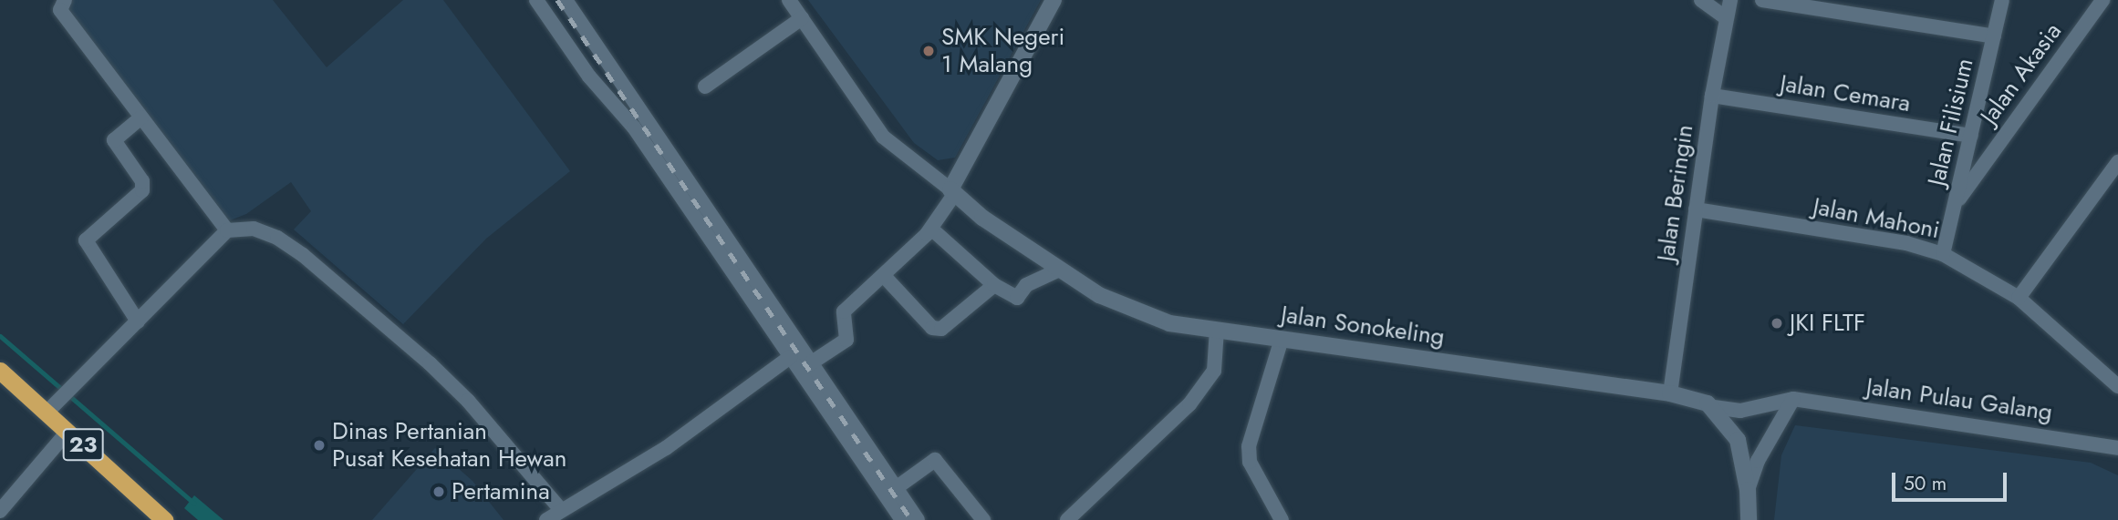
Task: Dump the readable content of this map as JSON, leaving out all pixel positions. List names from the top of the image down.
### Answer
{
  "streets": {
    "highway": ["23"],
    "street": [
      "Jalan Akasia",
      "Jalan Cemara",
      "Jalan Filisium",
      "Jalan Beringin",
      "Jalan Mahoni",
      "Jalan Sonokeling",
      "Jalan Pulau Galang"
    ]
  },
  "crossings": [
    ["Jalan Akasia", "Jalan Filisium"],
    ["Jalan Cemara", "Jalan Filisium"],
    ["Jalan Cemara", "Jalan Beringin"],
    ["Jalan Filisium", "Jalan Mahoni"],
    ["Jalan Beringin", "Jalan Mahoni"],
    ["Jalan Beringin", "Jalan Sonokeling"],
    ["Jalan Sonokeling", "Jalan Pulau Galang"]
  ],
  "places": [
    "SMK Negeri 1 Malang",
    "JKI FLTF",
    "Dinas Pertanian Pusat Kesehatan Hewan",
    "Pertamina"
  ],
  "scale_bar": "50 m"
}
